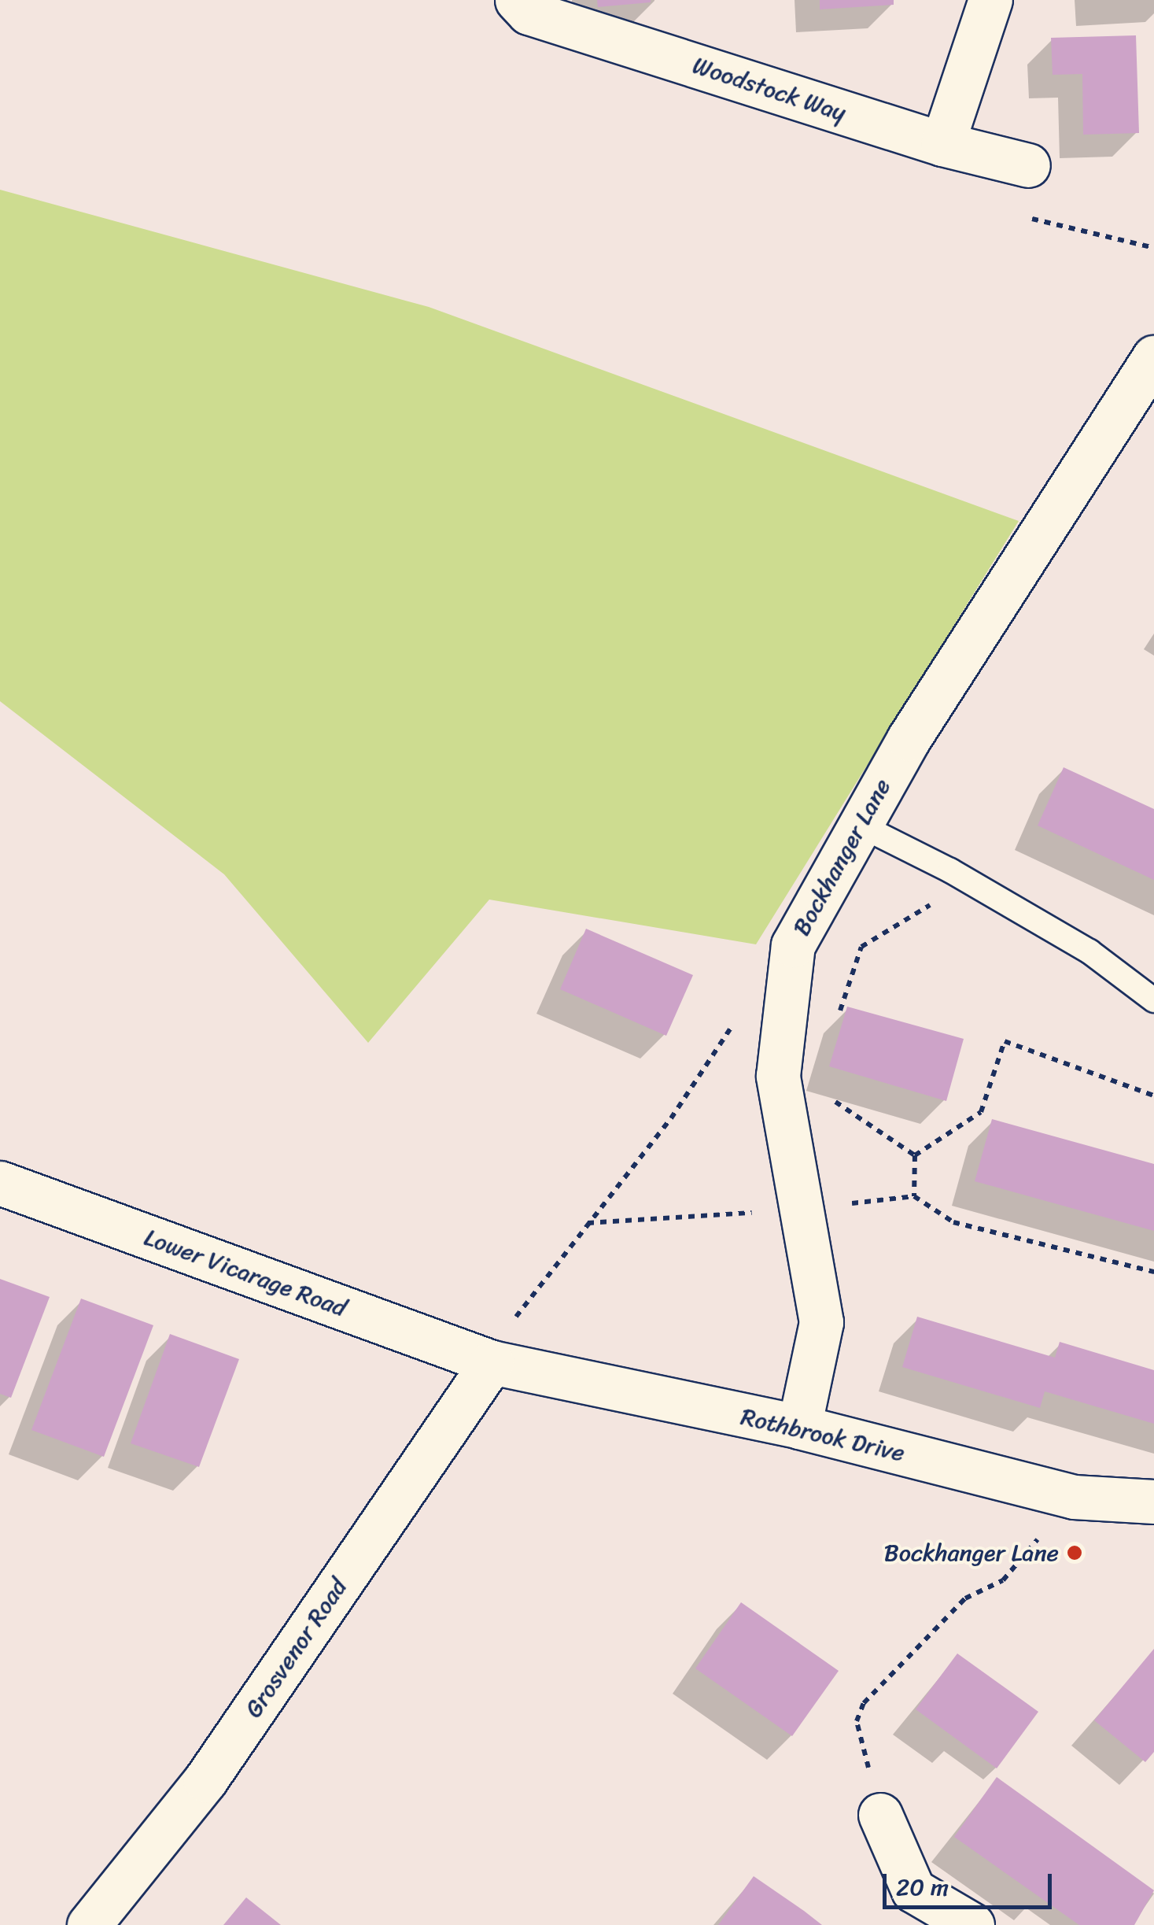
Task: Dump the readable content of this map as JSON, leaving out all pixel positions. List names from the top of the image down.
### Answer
{
  "streets": {
    "street": [
      "Woodstock Way",
      "Bockhanger Lane",
      "Lower Vicarage Road",
      "Rothbrook Drive",
      "Grosvenor Road"
    ]
  },
  "crossings": [
    ["Bockhanger Lane", "Rothbrook Drive"],
    ["Lower Vicarage Road", "Rothbrook Drive"],
    ["Lower Vicarage Road", "Grosvenor Road"],
    ["Rothbrook Drive", "Grosvenor Road"]
  ],
  "places": ["Bockhanger Lane"],
  "scale_bar": "20 m"
}
